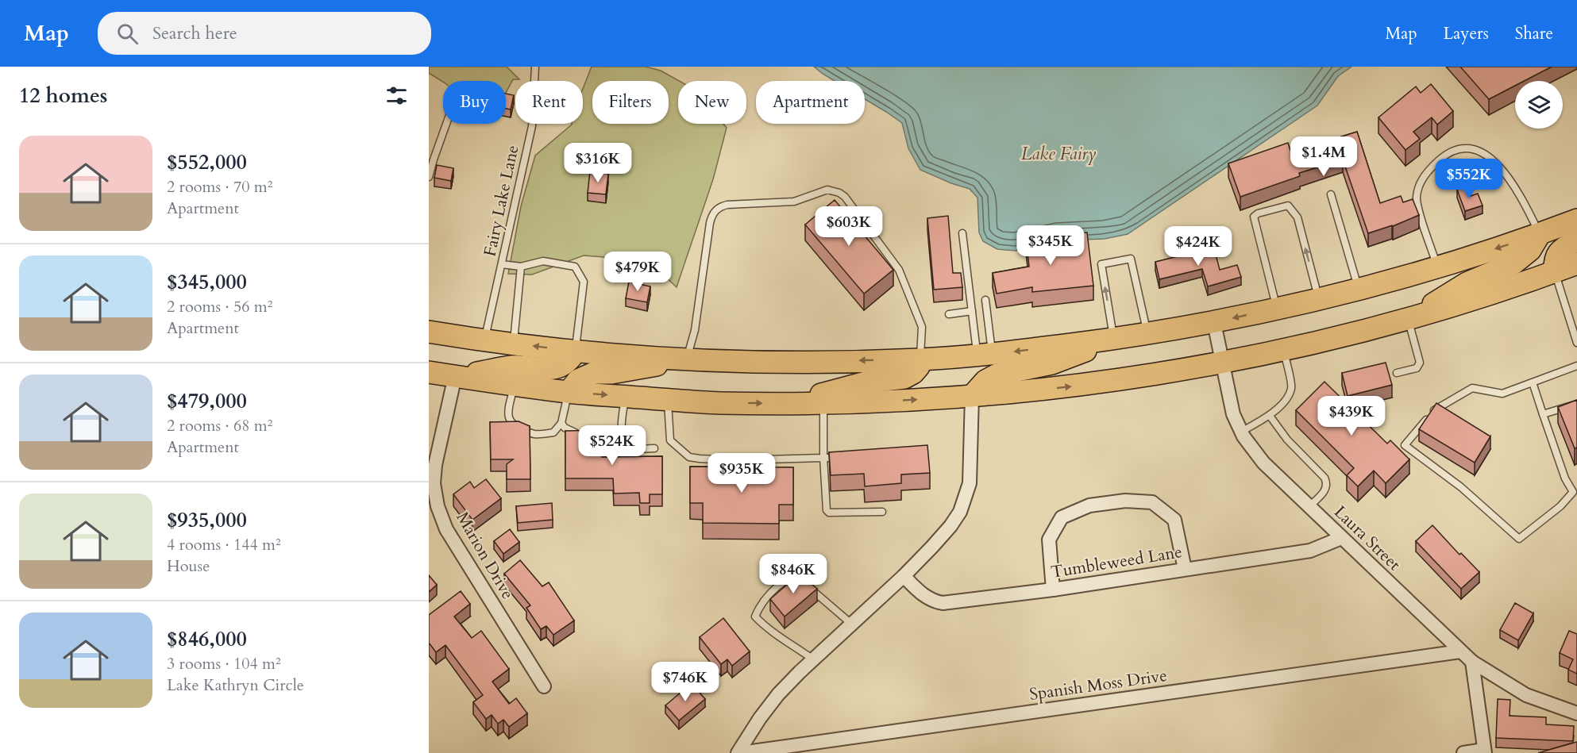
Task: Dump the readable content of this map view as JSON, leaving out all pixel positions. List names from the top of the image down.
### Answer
{
  "streets": {
    "street": [
      "Laura Street",
      "Marion Drive",
      "Tumbleweed Lane",
      "Spanish Moss Drive"
    ],
    "lane": ["Fairy Lake Lane"]
  },
  "crossings": [
    ["Laura Street", "Tumbleweed Lane"],
    ["Laura Street", "Spanish Moss Drive"]
  ],
  "water": ["Lake Fairy"],
  "page": {
    "header": "Map",
    "search": "Search here",
    "nav": ["Map", "Layers", "Share"],
    "heading": "12 homes",
    "chip": [
      "Buy",
      "Rent",
      "Filters",
      "New",
      "Apartment"
    ],
    "list": [
      {
        "name": "$552,000",
        "note": "2 rooms · 70 m² · Apartment"
      },
      {
        "name": "$345,000",
        "note": "2 rooms · 56 m² · Apartment"
      },
      {
        "name": "$479,000",
        "note": "2 rooms · 68 m² · Apartment"
      },
      {
        "name": "$935,000",
        "note": "4 rooms · 144 m² · House"
      },
      {
        "name": "$846,000",
        "note": "3 rooms · 104 m² · Lake Kathryn Circle"
      }
    ],
    "price": [
      "$1.4M",
      "$316K",
      "$552K",
      "$603K",
      "$345K",
      "$424K",
      "$479K",
      "$439K",
      "$524K",
      "$935K",
      "$846K",
      "$746K"
    ]
  }
}
